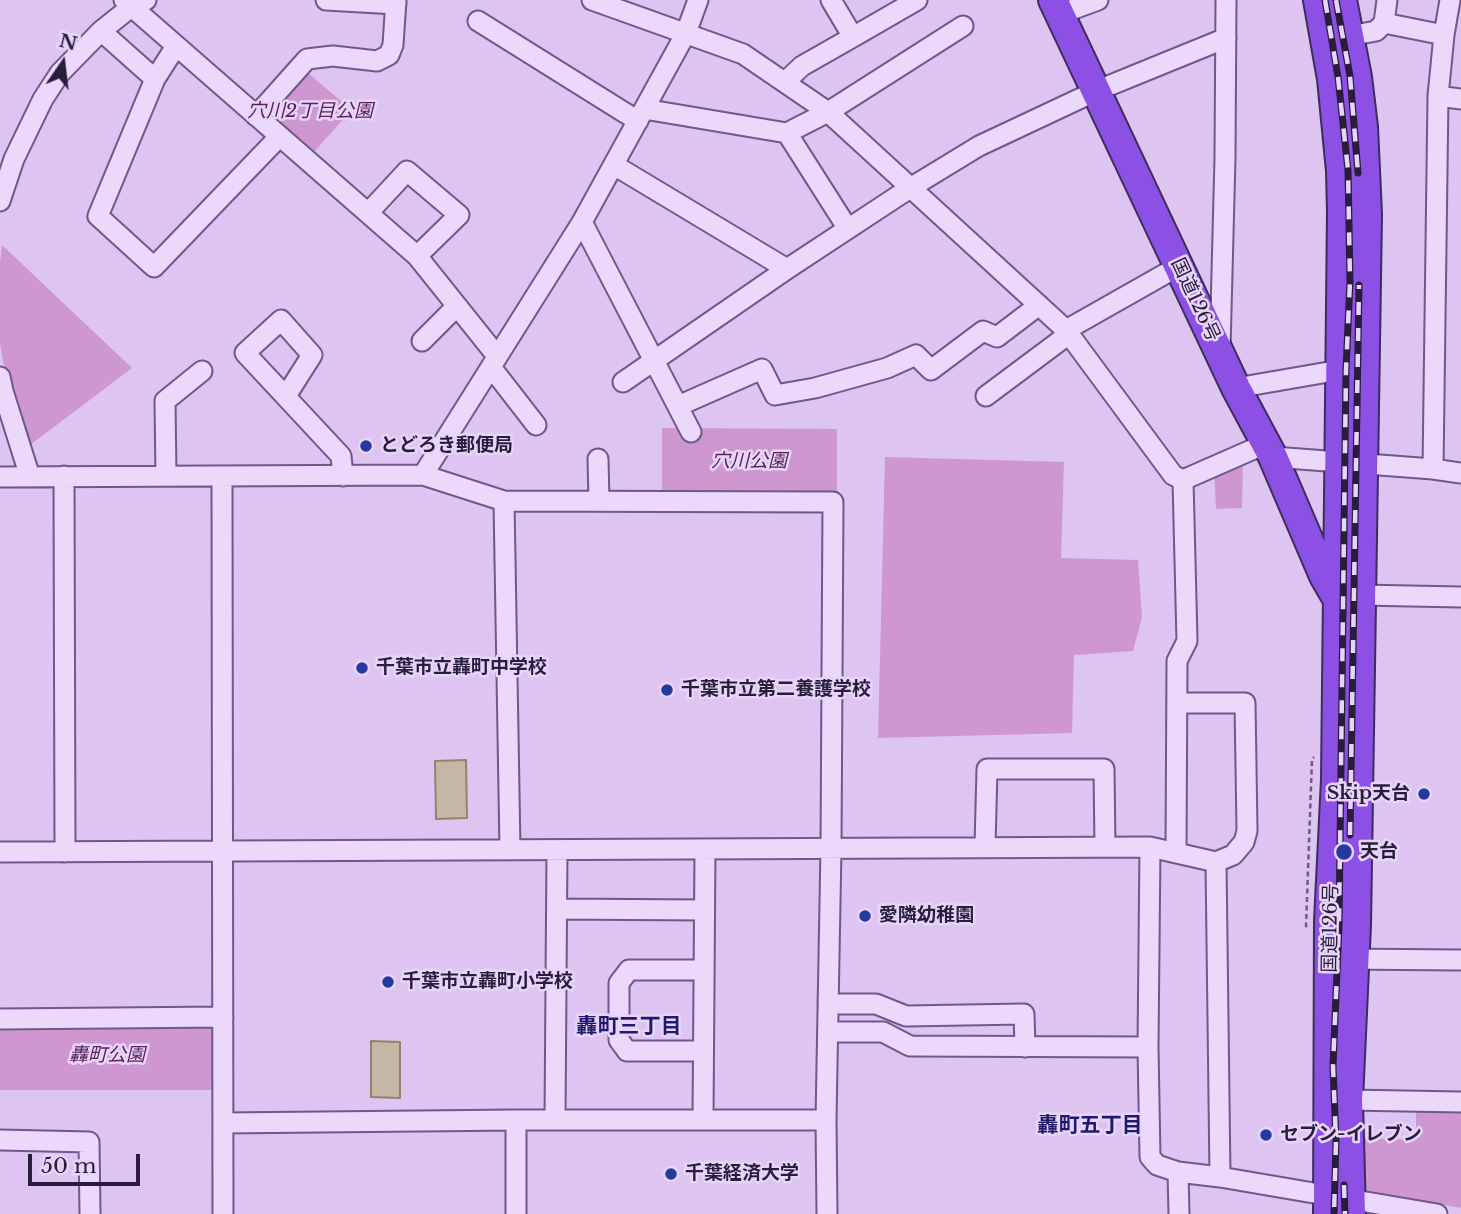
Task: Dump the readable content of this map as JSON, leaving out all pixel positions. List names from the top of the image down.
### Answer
{
  "streets": {
    "highway": ["国道126号"]
  },
  "districts": ["轟町三丁目", "轟町五丁目"],
  "parks": ["穴川2丁目公園", "穴川公園", "轟町公園"],
  "places": [
    "とどろき郵便局",
    "千葉市立轟町中学校",
    "千葉市立第二養護学校",
    "Skip天台",
    "天台",
    "愛隣幼稚園",
    "千葉市立轟町小学校",
    "セブン-イレブン",
    "千葉経済大学"
  ],
  "scale_bar": "50 m",
  "north": "top"
}
